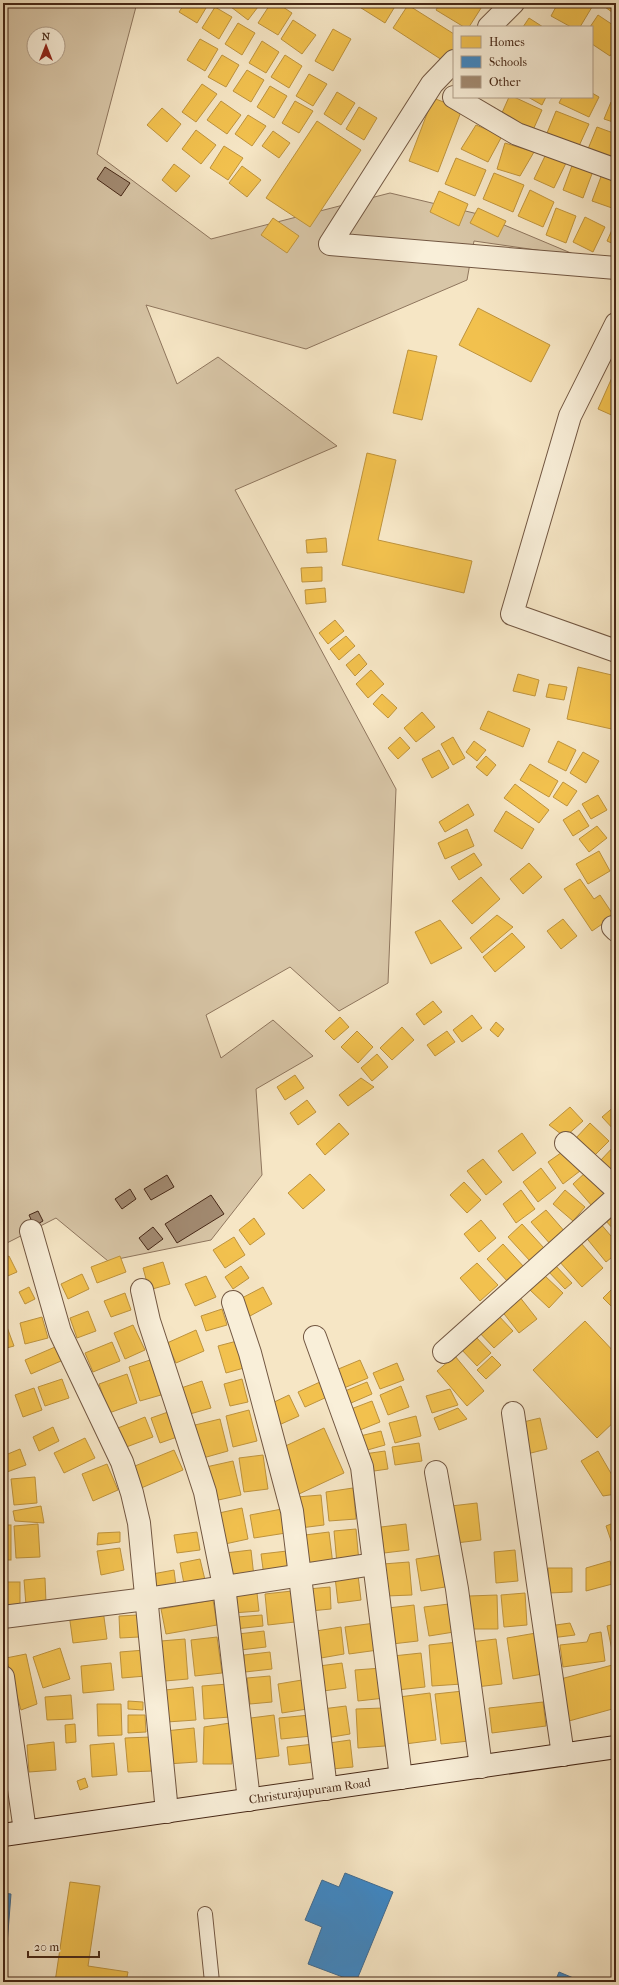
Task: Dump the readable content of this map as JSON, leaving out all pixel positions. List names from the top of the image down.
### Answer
{
  "streets": {
    "street": ["Christurajupuram Road"]
  },
  "legend": ["Homes", "Schools", "Other"],
  "scale_bar": "20 m",
  "north": "top"
}
